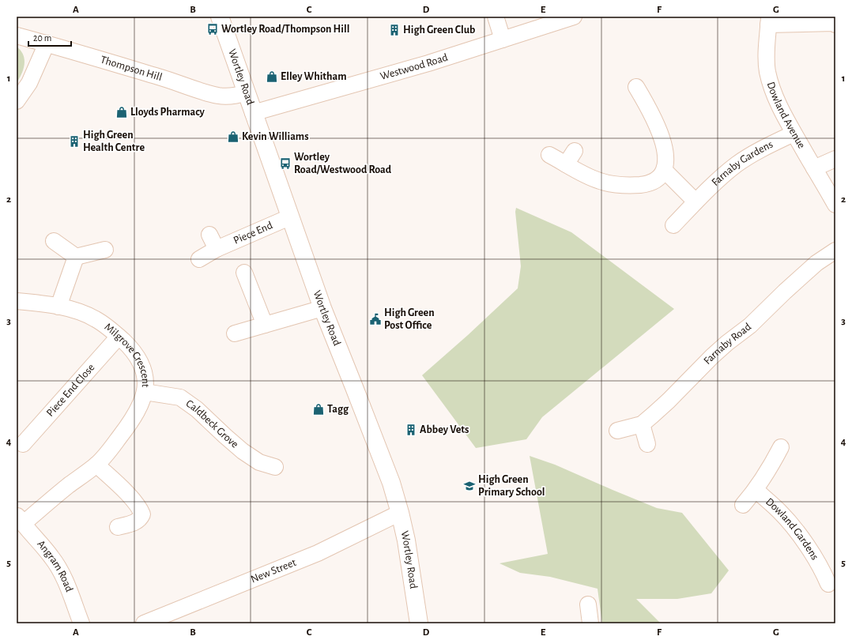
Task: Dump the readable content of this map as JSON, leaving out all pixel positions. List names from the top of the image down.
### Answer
{
  "streets": {
    "street": [
      "Westwood Road",
      "Thompson Hill",
      "Wortley Road",
      "Dowland Avenue",
      "Farnaby Gardens",
      "Piece End",
      "Farnaby Road",
      "Milgrove Crescent",
      "Piece End Close",
      "Caldbeck Grove",
      "Dowland Gardens",
      "Angram Road",
      "New Street"
    ]
  },
  "crossings": [
    ["Westwood Road", "Wortley Road"],
    ["Thompson Hill", "Wortley Road"],
    ["Wortley Road", "Piece End"],
    ["Wortley Road", "New Street"],
    ["Dowland Avenue", "Farnaby Gardens"],
    ["Milgrove Crescent", "Piece End Close"],
    ["Milgrove Crescent", "Caldbeck Grove"],
    ["Milgrove Crescent", "Angram Road"]
  ],
  "places": {
    "bus stop": ["Wortley Road/Thompson Hill", "Wortley Road/Westwood Road"],
    "building": ["High Green Club", "High Green Health Centre", "Abbey Vets"],
    "shop": [
      "Elley Whitham",
      "Lloyds Pharmacy",
      "Kevin Williams",
      "Tagg"
    ],
    "public building": ["High Green Post Office"],
    "school or university": ["High Green Primary School"]
  },
  "scale_bar": "20 m",
  "grid": {
    "columns": [
      "A",
      "B",
      "C",
      "D",
      "E",
      "F",
      "G"
    ],
    "rows": [
      "1",
      "2",
      "3",
      "4",
      "5"
    ]
  }
}
